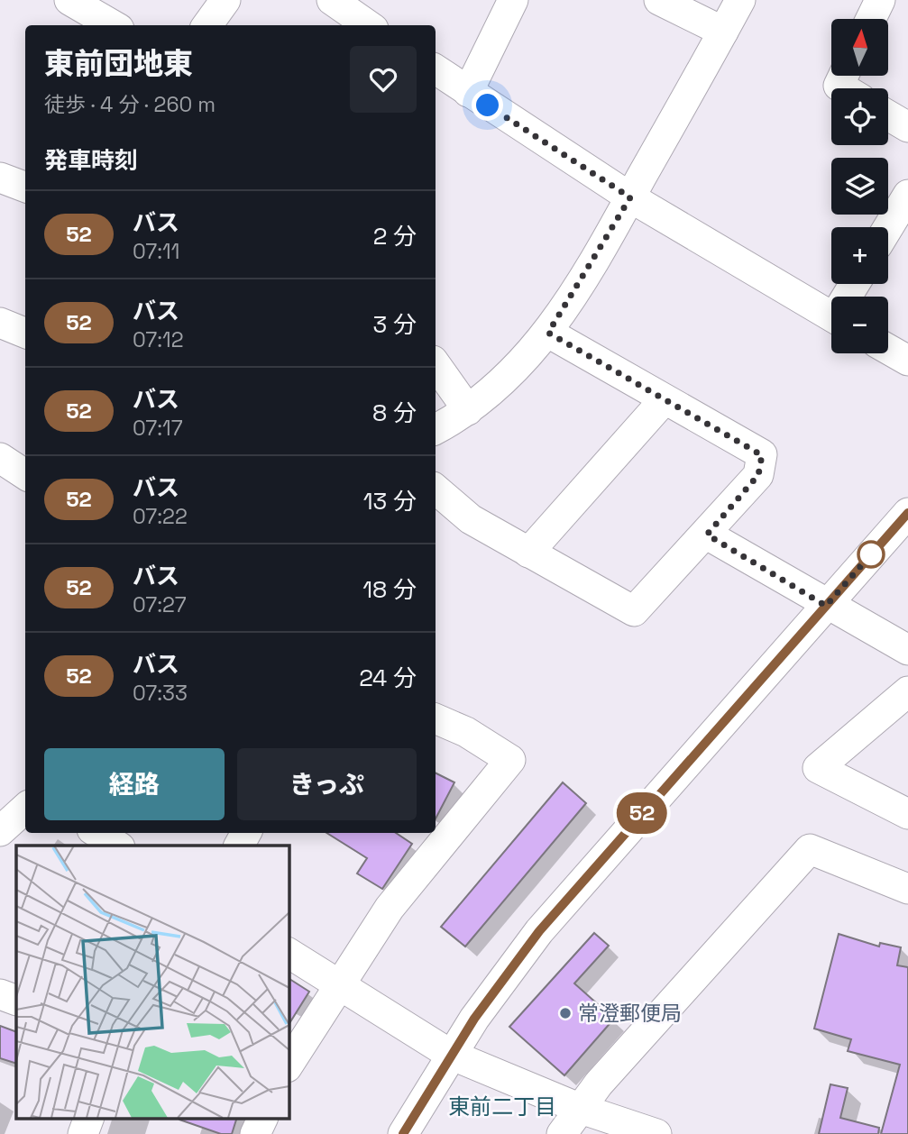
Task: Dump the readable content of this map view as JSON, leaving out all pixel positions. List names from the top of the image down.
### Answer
{
  "districts": ["東前二丁目"],
  "places": ["常澄郵便局"],
  "lines": ["bus line 52"],
  "north": "top",
  "page": {
    "on_map": "52",
    "map_buttons": ["+", "−"],
    "heading": [
      ["東前団地東", "徒歩 · 4 分 · 260 m"],
      "発車時刻"
    ],
    "list": [
      {
        "mark": "52",
        "name": "バス",
        "note": "07:11",
        "value": "2 分"
      },
      {
        "mark": "52",
        "name": "バス",
        "note": "07:12",
        "value": "3 分"
      },
      {
        "mark": "52",
        "name": "バス",
        "note": "07:17",
        "value": "8 分"
      },
      {
        "mark": "52",
        "name": "バス",
        "note": "07:22",
        "value": "13 分"
      },
      {
        "mark": "52",
        "name": "バス",
        "note": "07:27",
        "value": "18 分"
      },
      {
        "mark": "52",
        "name": "バス",
        "note": "07:33",
        "value": "24 分"
      }
    ],
    "buttons": ["経路", "きっぷ"]
  }
}
